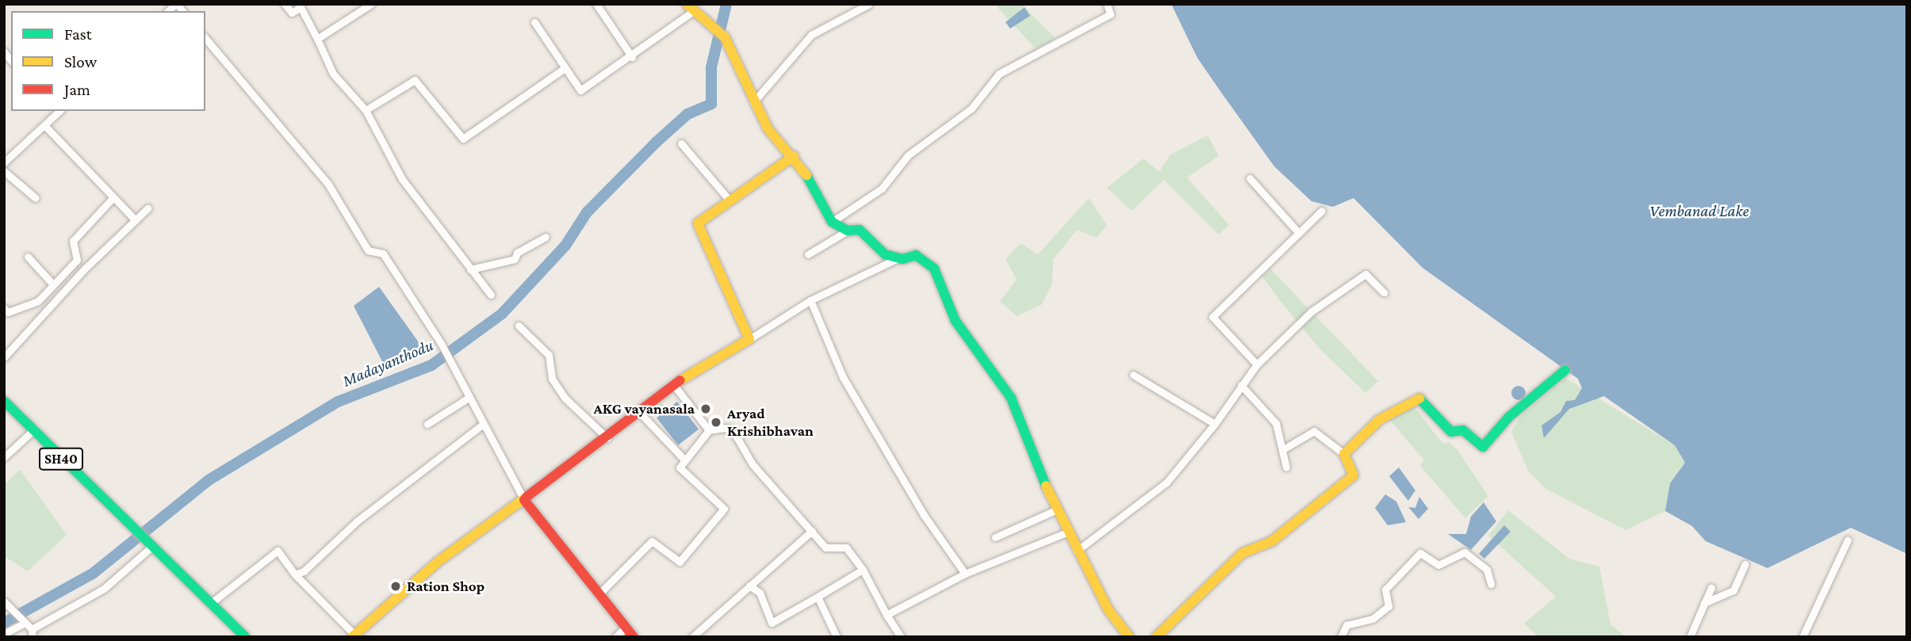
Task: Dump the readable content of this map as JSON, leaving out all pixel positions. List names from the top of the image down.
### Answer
{
  "streets": {
    "main road": ["SH40"]
  },
  "water": ["Vembanad Lake", "Madayanthodu"],
  "places": ["AKG vayanasala", "Aryad Krishibhavan", "Ration Shop"],
  "legend": ["Fast", "Slow", "Jam"]
}
